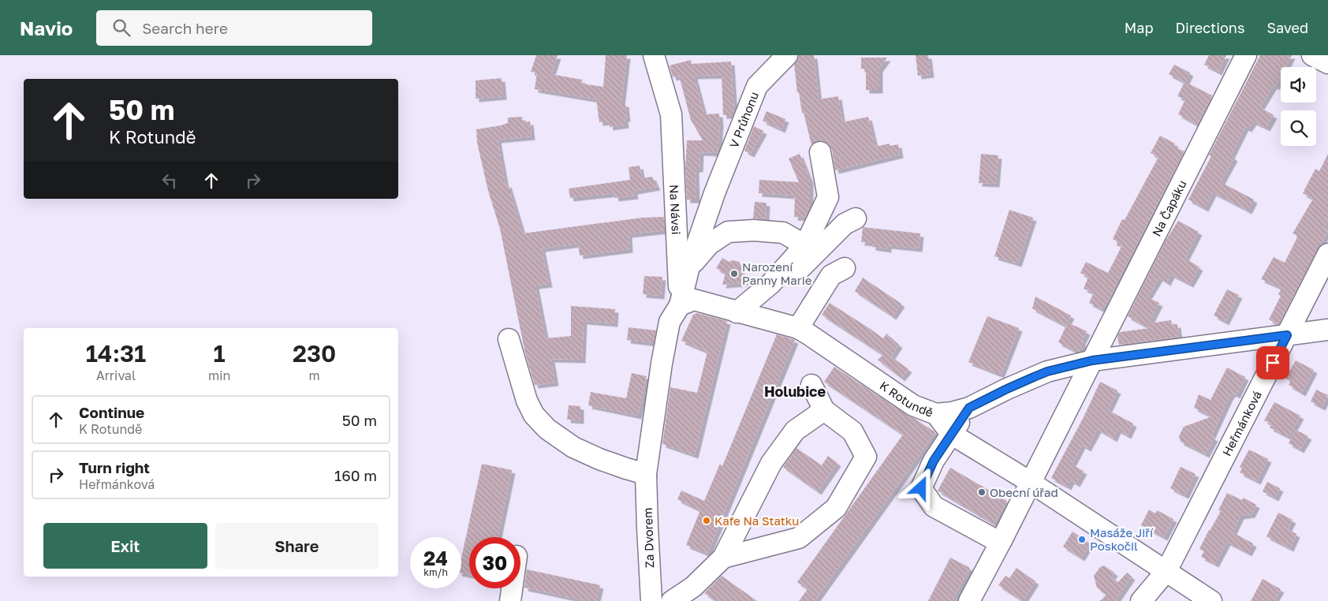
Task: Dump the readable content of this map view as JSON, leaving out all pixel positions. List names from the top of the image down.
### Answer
{
  "streets": {
    "street": [
      "V Průhonu",
      "Na Čapáku",
      "Na Návsi",
      "K Rotundě",
      "Heřmánková",
      "Za Dvorem"
    ]
  },
  "crossings": [
    ["V Průhonu", "Na Návsi"],
    ["Na Čapáku", "K Rotundě"],
    ["Na Návsi", "Za Dvorem"],
    ["K Rotundě", "Heřmánková"]
  ],
  "districts": ["Holubice"],
  "places": [
    "Narození Panny Marie",
    "Obecní úřad",
    "Kafe Na Statku",
    "Masáže Jiří Poskočil"
  ],
  "page": {
    "header": "Navio",
    "search": "Search here",
    "nav": ["Map", "Directions", "Saved"],
    "turn": ["50 m", "K Rotundě"],
    "eta": [
      "14:31",
      "Arrival",
      "1",
      "min",
      "230",
      "m"
    ],
    "list": [
      {
        "name": "Continue",
        "note": "K Rotundě",
        "value": "50 m"
      },
      {
        "name": "Turn right",
        "note": "Heřmánková",
        "value": "160 m"
      }
    ],
    "buttons": ["Exit", "Share"],
    "speed": "24 km/h",
    "limit": "30"
  }
}
